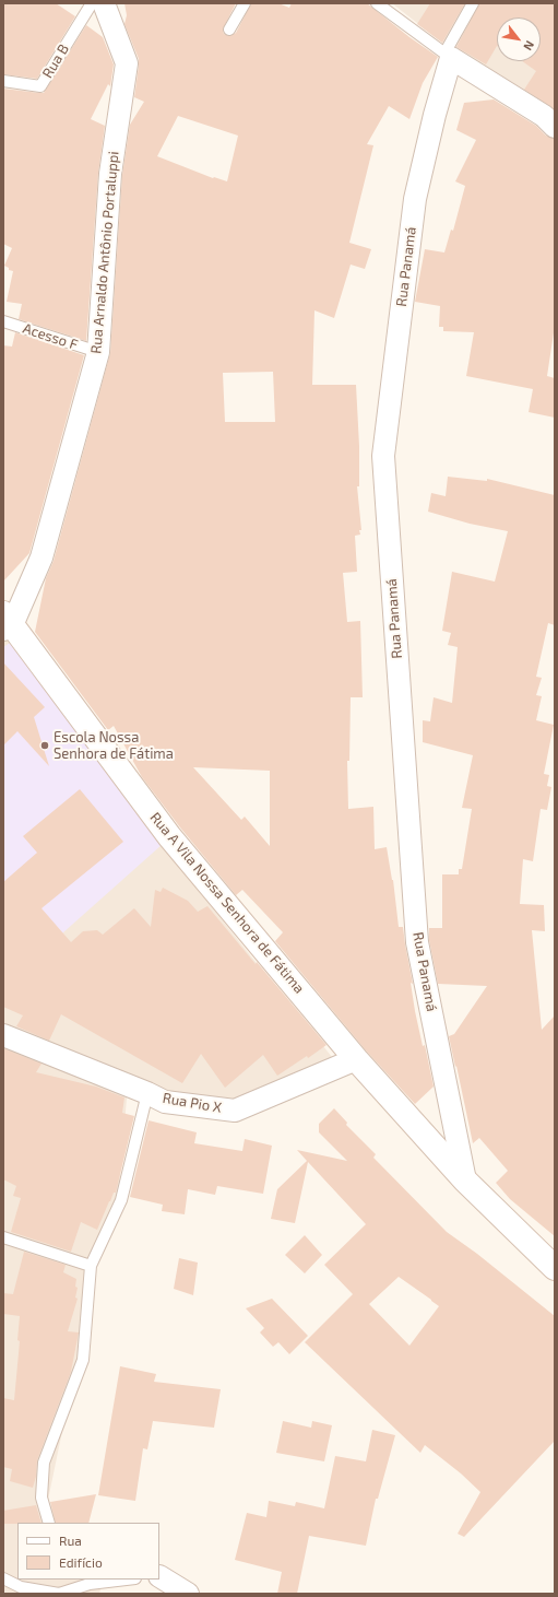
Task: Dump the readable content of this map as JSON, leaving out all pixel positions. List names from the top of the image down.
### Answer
{
  "streets": {
    "street": [
      "Rua Arnaldo Antônio Portaluppi",
      "Rua Panamá",
      "Rua A Vila Nossa Senhora de Fátima",
      "Rua Pio X"
    ],
    "lane": ["Rua B", "Acesso F"]
  },
  "crossings": [
    ["Rua Arnaldo Antônio Portaluppi", "Acesso F"],
    ["Rua Arnaldo Antônio Portaluppi", "Rua A Vila Nossa Senhora de Fátima"],
    ["Rua Panamá", "Rua A Vila Nossa Senhora de Fátima"],
    ["Rua A Vila Nossa Senhora de Fátima", "Rua Pio X"]
  ],
  "places": ["Escola Nossa Senhora de Fátima"],
  "legend": ["Rua", "Edifício"],
  "north": "bottom right"
}
